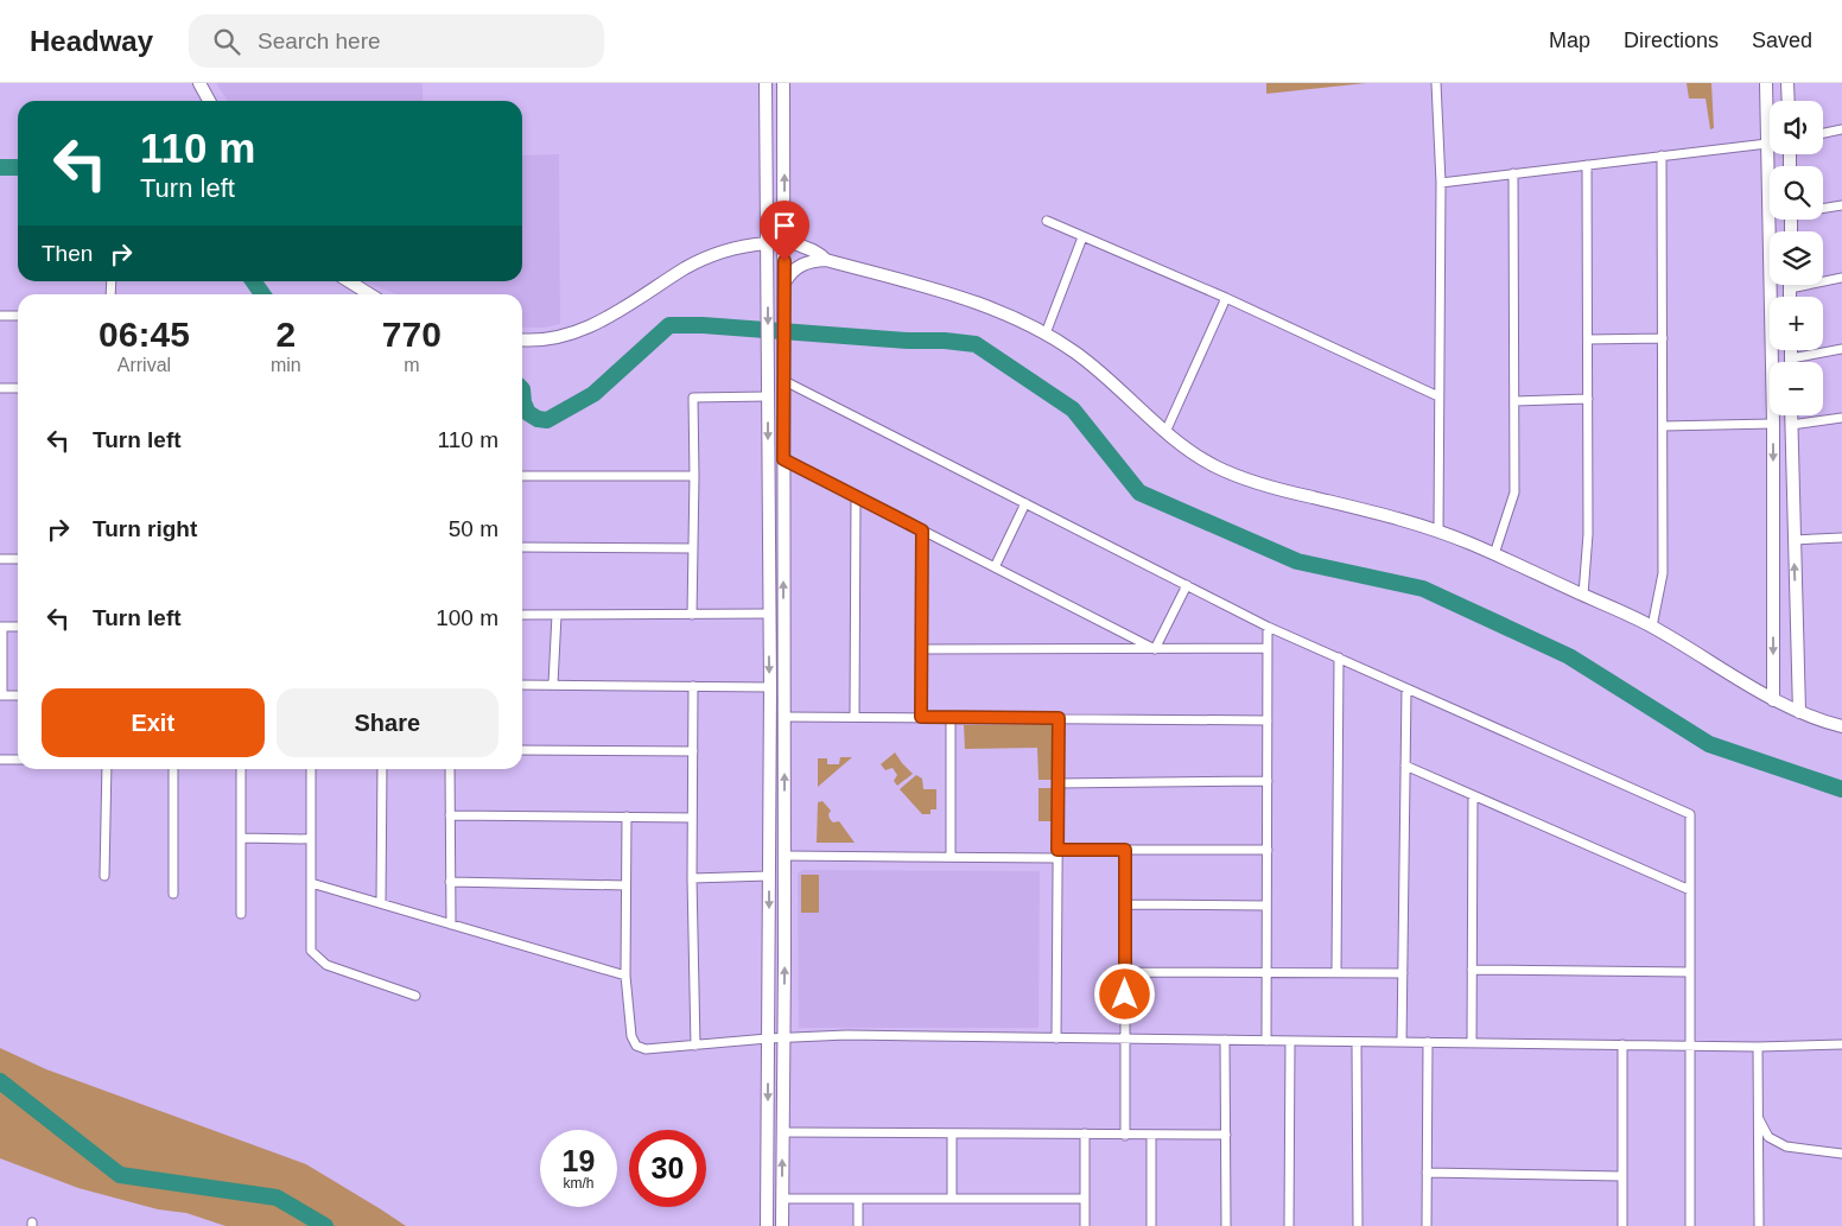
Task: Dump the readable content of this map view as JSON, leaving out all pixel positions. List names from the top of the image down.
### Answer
{
  "page": {
    "header": "Headway",
    "search": "Search here",
    "nav": ["Map", "Directions", "Saved"],
    "map_buttons": ["+", "−"],
    "turn": ["110 m", "Turn left"],
    "then": "Then",
    "eta": [
      "06:45",
      "Arrival",
      "2",
      "min",
      "770",
      "m"
    ],
    "list": [
      {
        "name": "Turn left",
        "value": "110 m"
      },
      {
        "name": "Turn right",
        "value": "50 m"
      },
      {
        "name": "Turn left",
        "value": "100 m"
      }
    ],
    "buttons": ["Exit", "Share"],
    "speed": "19 km/h",
    "limit": "30"
  }
}
